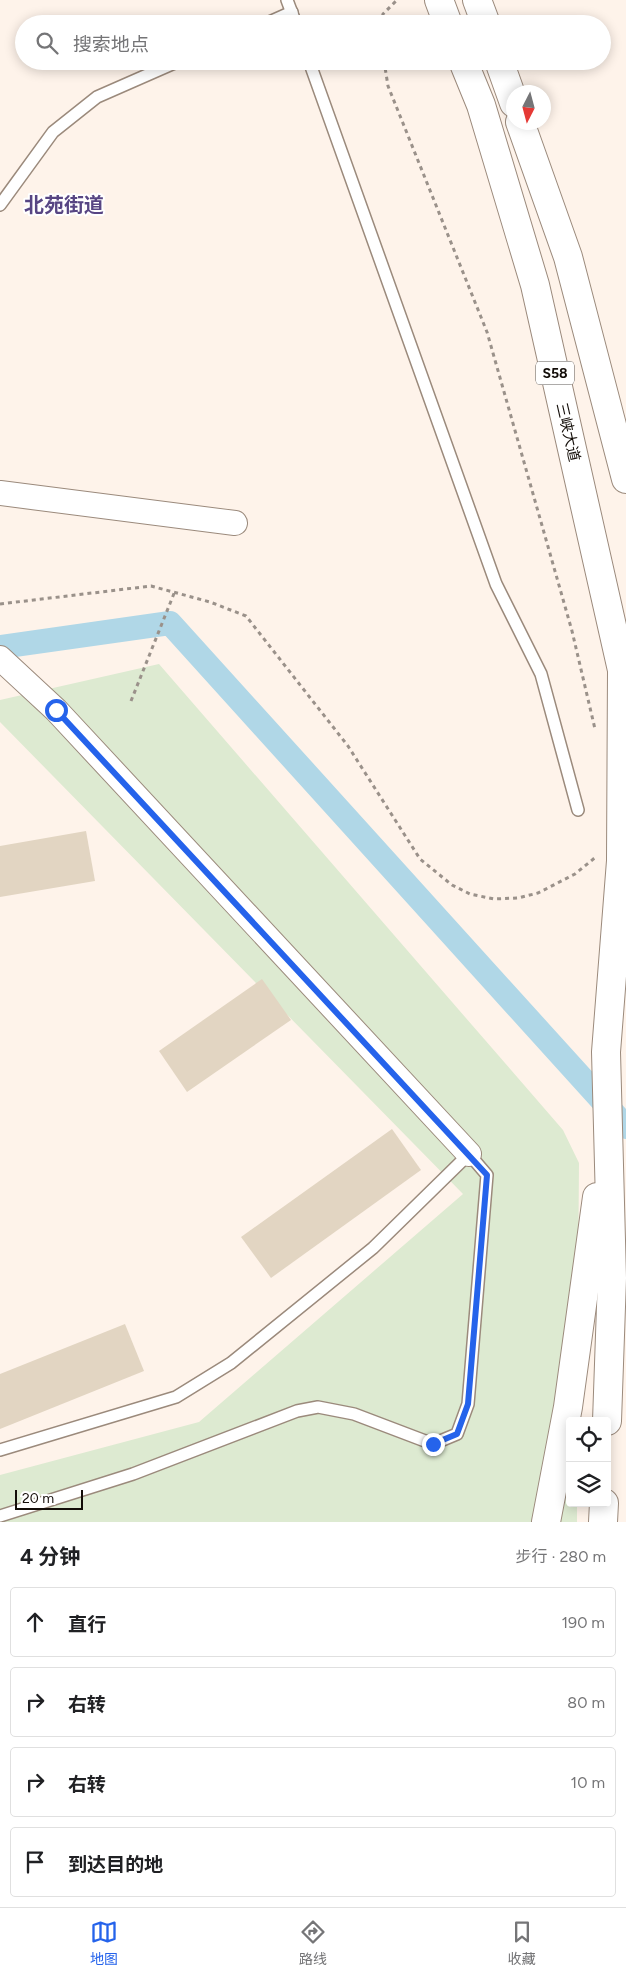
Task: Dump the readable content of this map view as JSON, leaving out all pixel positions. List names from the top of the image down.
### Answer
{
  "streets": {
    "highway": ["S58", "三峡大道"]
  },
  "districts": ["北苑街道"],
  "scale_bar": "20 m",
  "north": "bottom",
  "page": {
    "search": "搜索地点",
    "scale": "20 m",
    "heading": ["4 分钟", "步行 · 280 m"],
    "list": [
      ["直行", "190 m"],
      ["右转", "80 m"],
      ["右转", "10 m"],
      "到达目的地"
    ],
    "nav": ["地图", "路线", "收藏"]
  }
}
